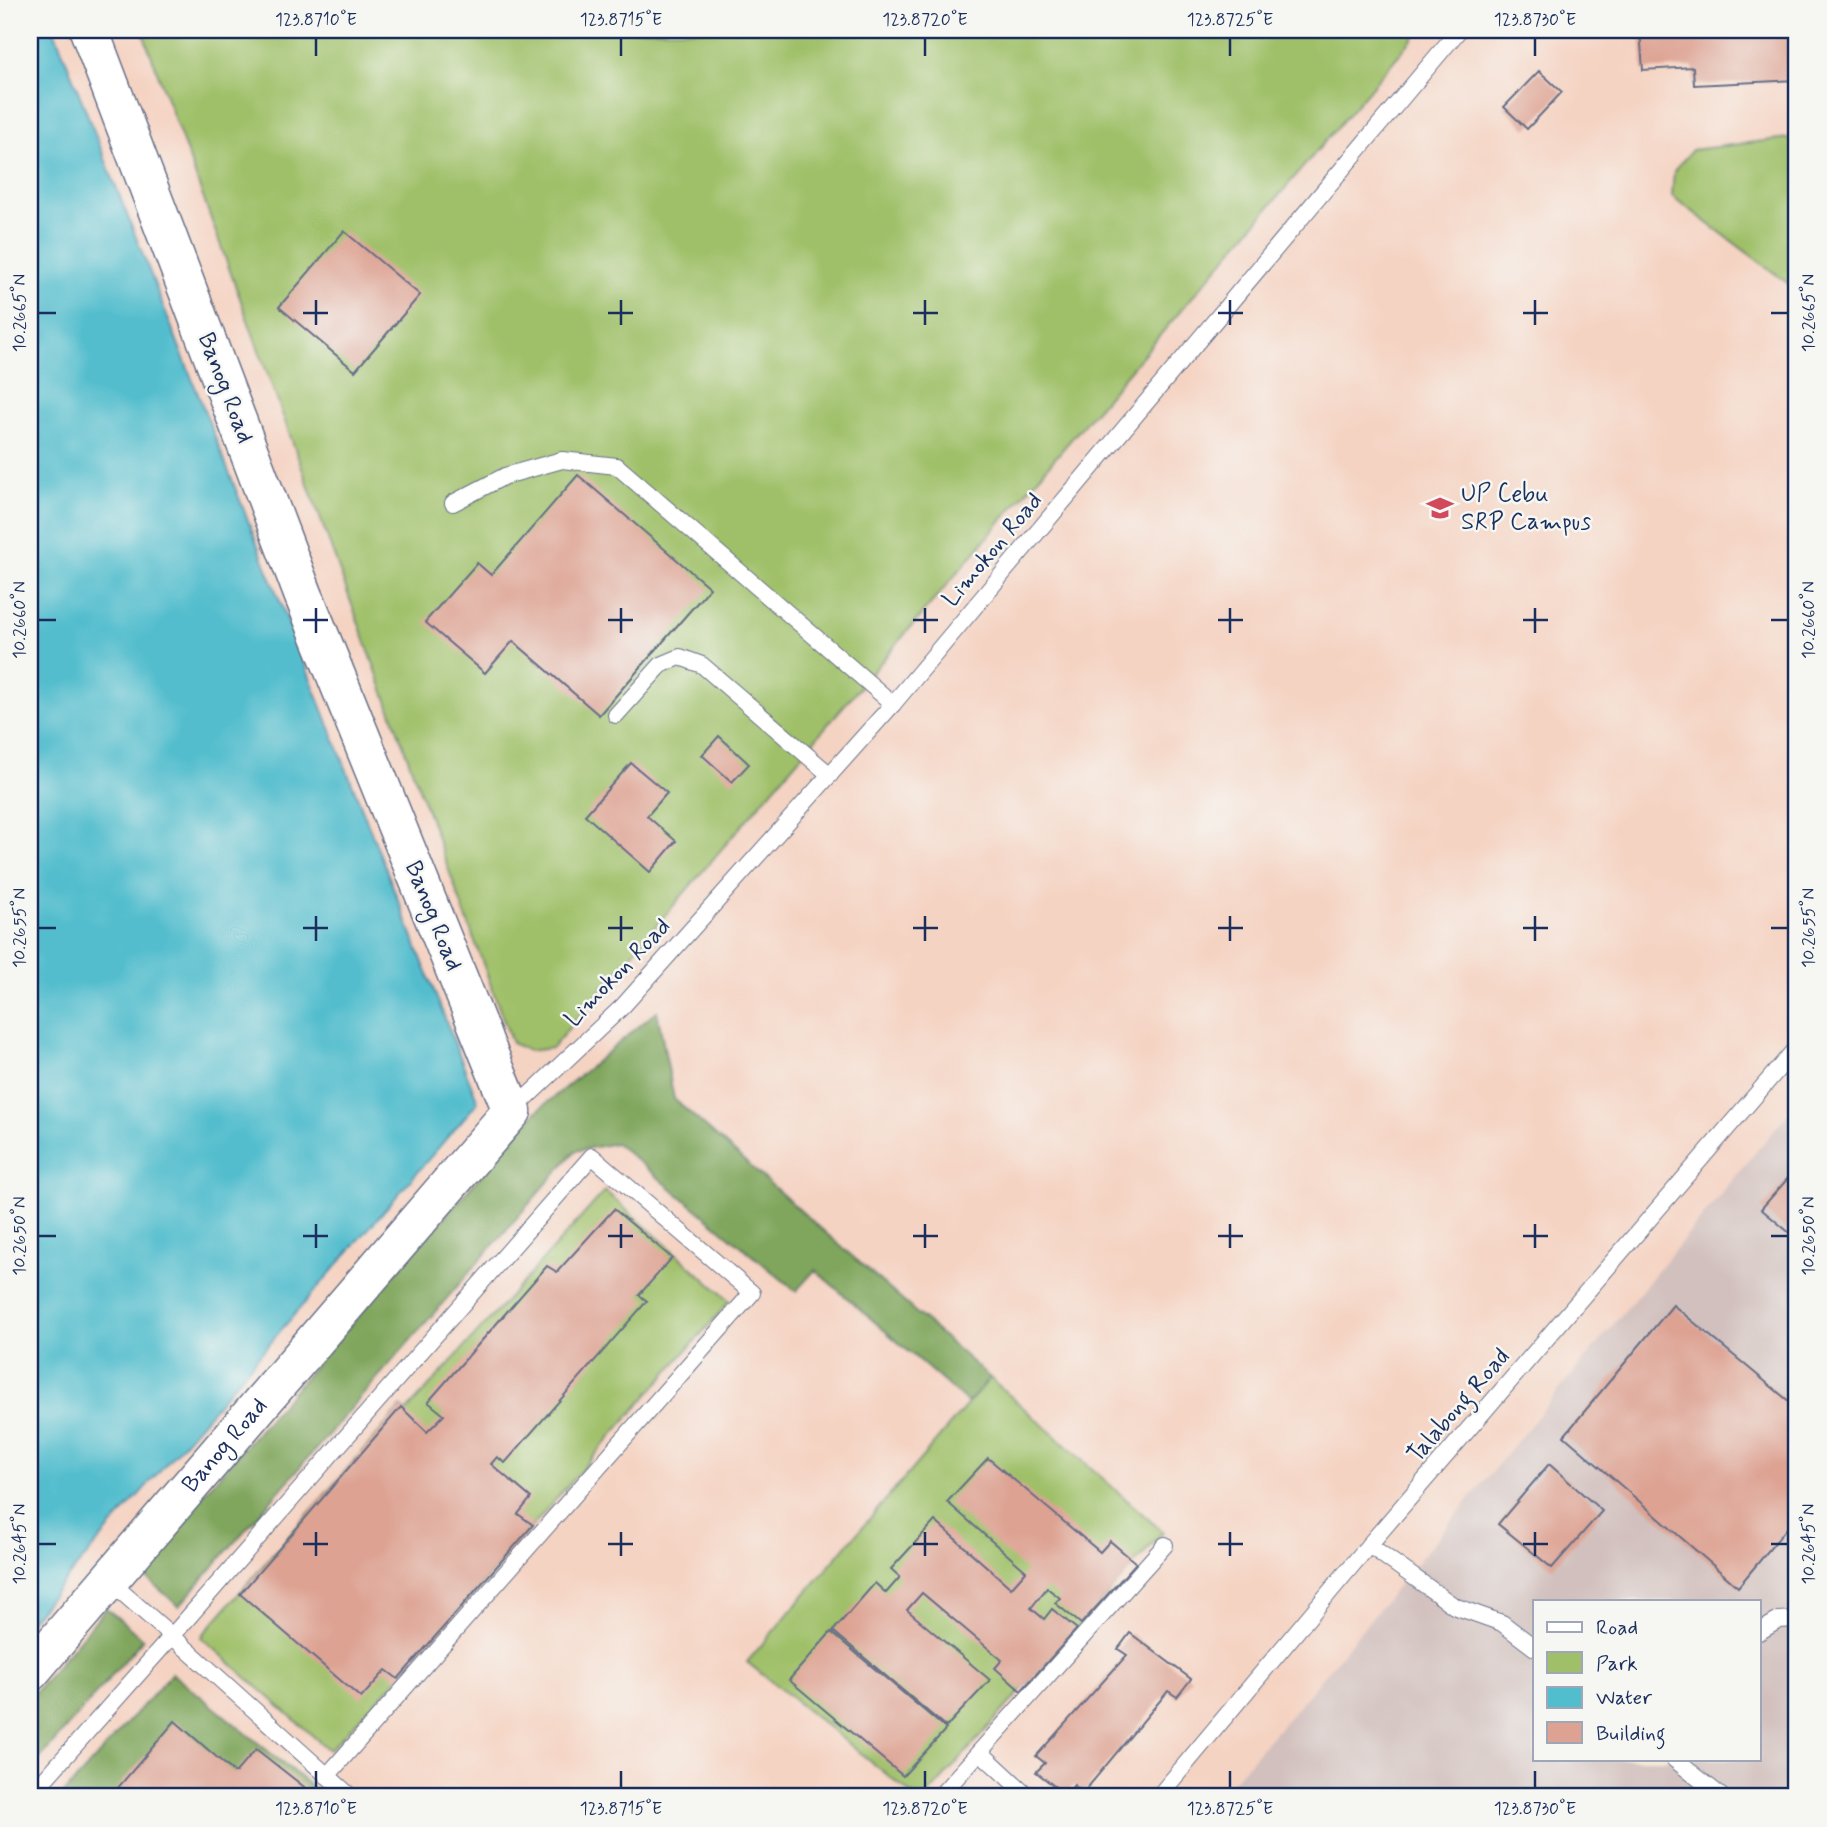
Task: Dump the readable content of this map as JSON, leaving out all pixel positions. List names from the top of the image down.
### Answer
{
  "streets": {
    "street": ["Banog Road"],
    "lane": ["Limokon Road", "Talabong Road"]
  },
  "crossings": [
    ["Banog Road", "Limokon Road"]
  ],
  "places": {
    "school or university": ["UP Cebu SRP Campus"]
  },
  "legend": [
    "Road",
    "Park",
    "Water",
    "Building"
  ],
  "coordinates": [
    "123.8710°E",
    "123.8715°E",
    "123.8720°E",
    "123.8725°E",
    "123.8730°E",
    "10.2665°N",
    "10.2660°N",
    "10.2655°N",
    "10.2650°N",
    "10.2645°N"
  ]
}
